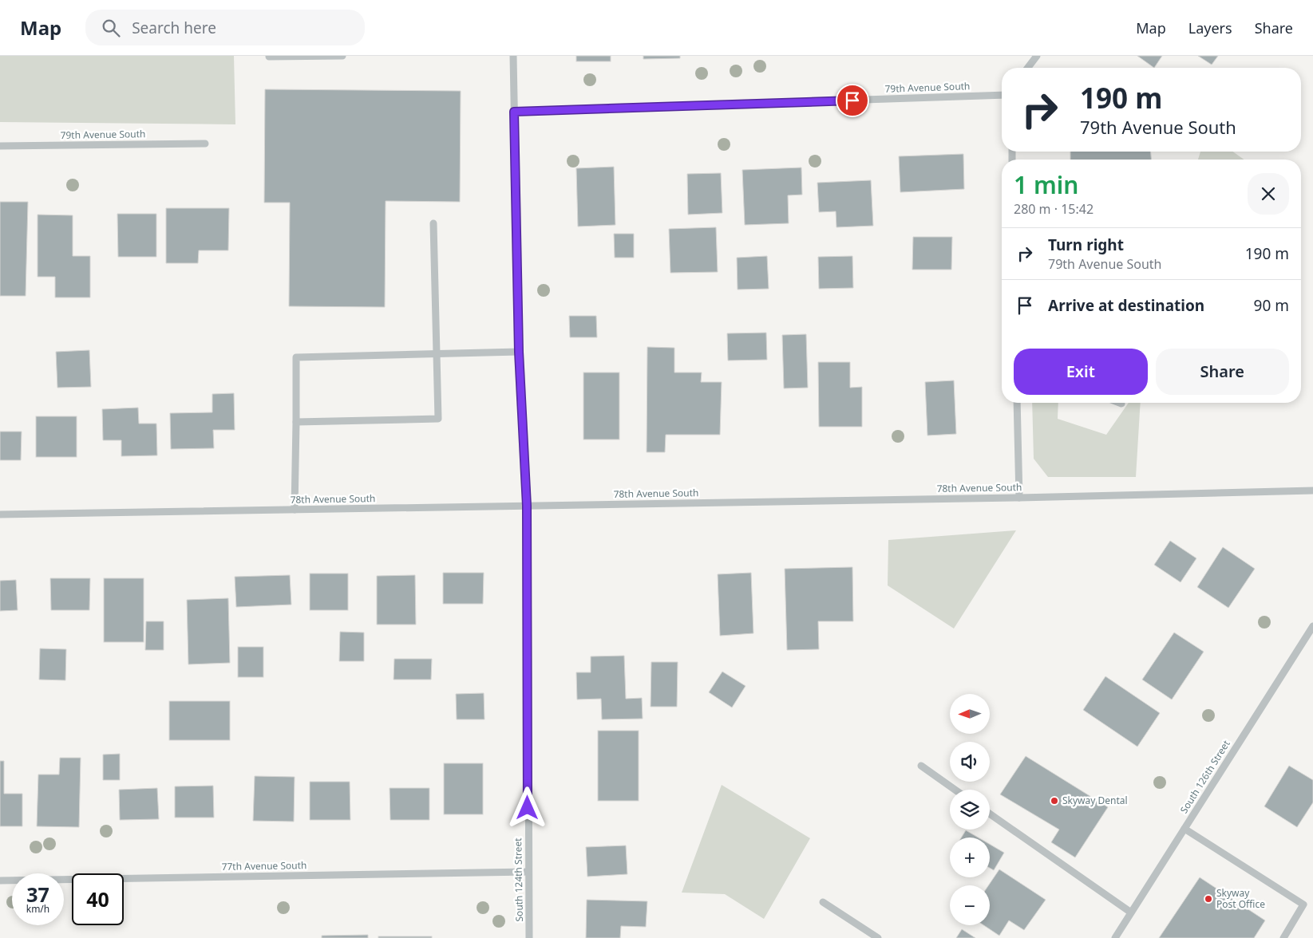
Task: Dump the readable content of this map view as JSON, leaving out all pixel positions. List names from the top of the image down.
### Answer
{
  "streets": {
    "street": [
      "79th Avenue South",
      "78th Avenue South",
      "South 126th Street",
      "77th Avenue South",
      "South 124th Street"
    ]
  },
  "crossings": [
    ["79th Avenue South", "South 124th Street"],
    ["78th Avenue South", "South 124th Street"],
    ["77th Avenue South", "South 124th Street"]
  ],
  "places": ["Skyway Dental", "Skyway Post Office"],
  "north": "left",
  "page": {
    "header": "Map",
    "search": "Search here",
    "nav": ["Map", "Layers", "Share"],
    "turn": ["190 m", "79th Avenue South"],
    "heading": ["1 min", "280 m · 15:42"],
    "list": [
      {
        "name": "Turn right",
        "note": "79th Avenue South",
        "value": "190 m"
      },
      {
        "name": "Arrive at destination",
        "value": "90 m"
      }
    ],
    "buttons": ["Exit", "Share"],
    "map_buttons": ["+", "−"],
    "speed": "37 km/h",
    "limit": "40"
  }
}
